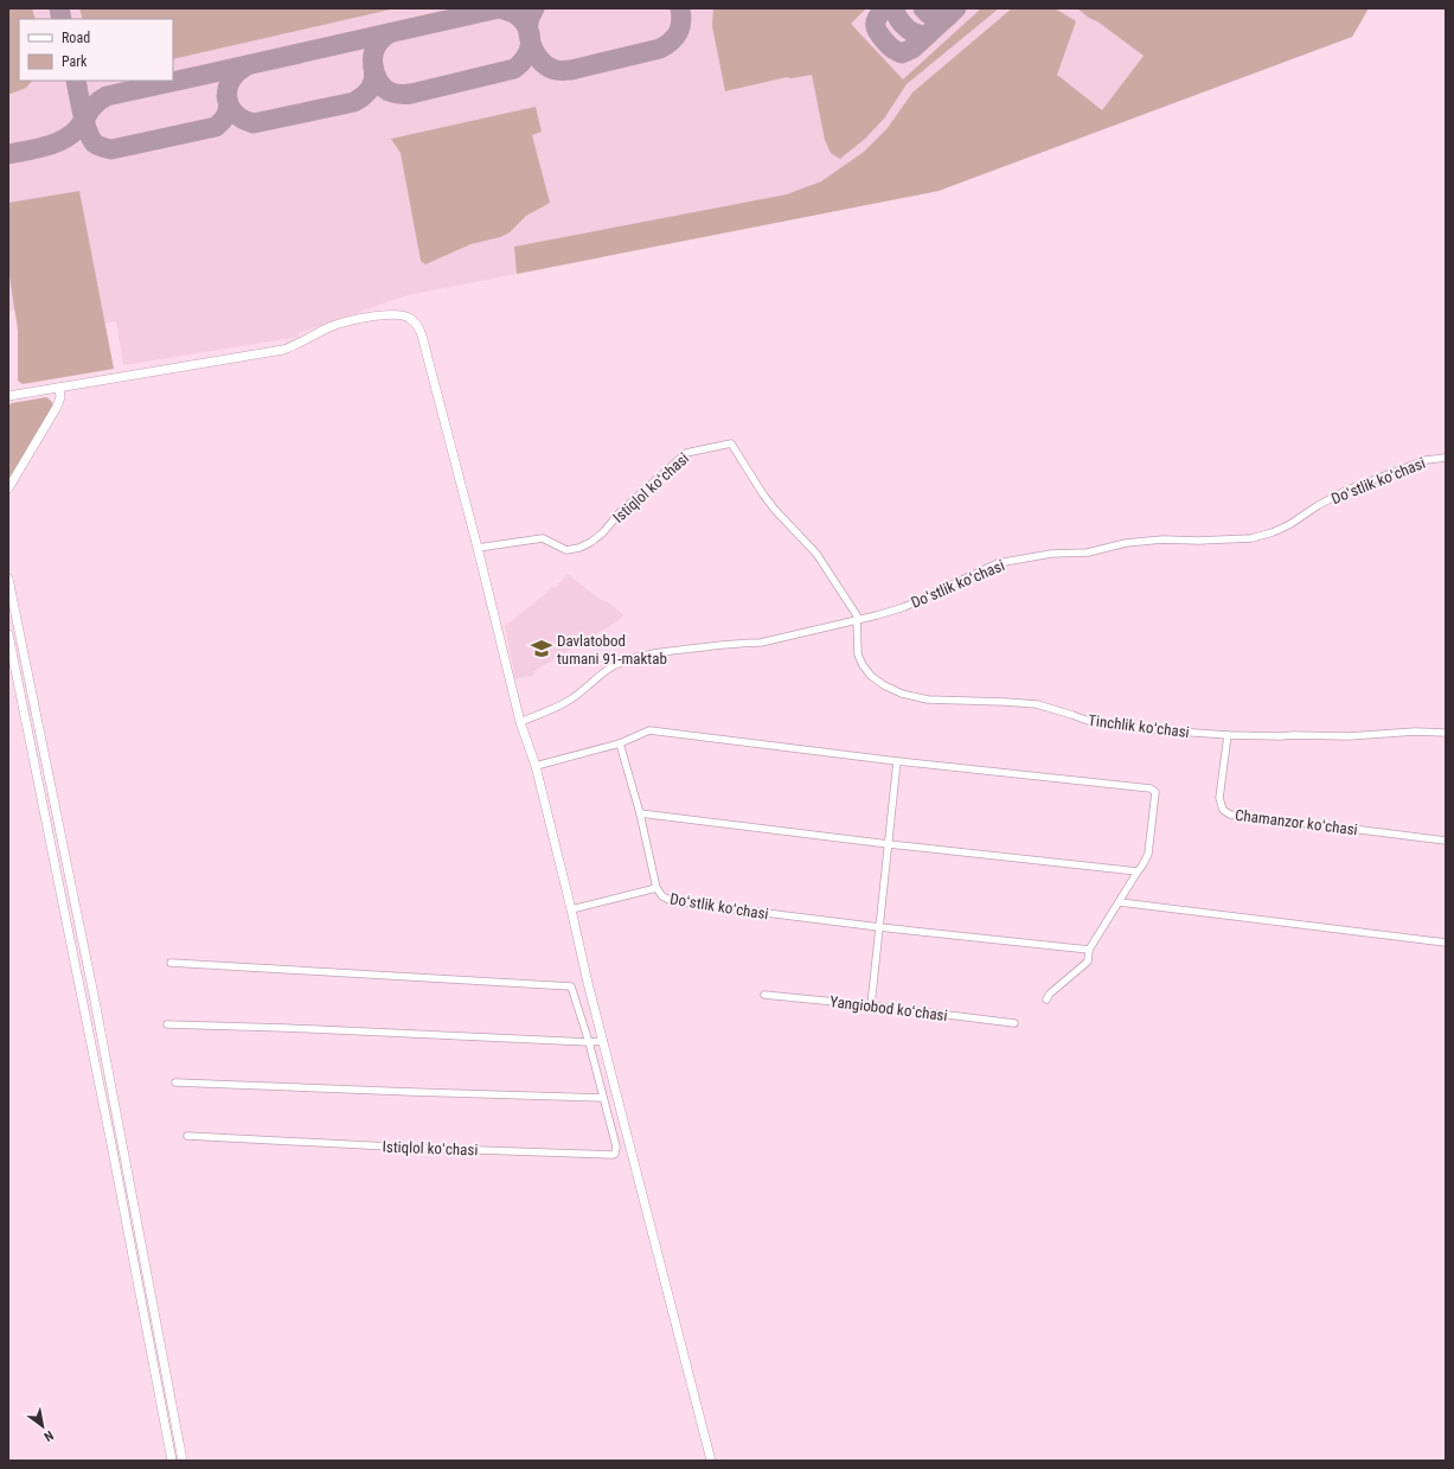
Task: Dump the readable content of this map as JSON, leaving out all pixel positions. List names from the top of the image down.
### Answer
{
  "streets": {
    "street": [
      "Doʻstlik koʻchasi",
      "Istiqlol koʻchasi",
      "Tinchlik koʻchasi",
      "Chamanzor koʻchasi",
      "Yangiobod koʻchasi"
    ]
  },
  "crossings": [
    ["Doʻstlik koʻchasi", "Istiqlol koʻchasi"],
    ["Doʻstlik koʻchasi", "Tinchlik koʻchasi"],
    ["Istiqlol koʻchasi", "Tinchlik koʻchasi"],
    ["Tinchlik koʻchasi", "Chamanzor koʻchasi"]
  ],
  "places": {
    "school or university": ["Davlatobod tumani 91-maktab"]
  },
  "legend": ["Road", "Park"],
  "north": "bottom right"
}
